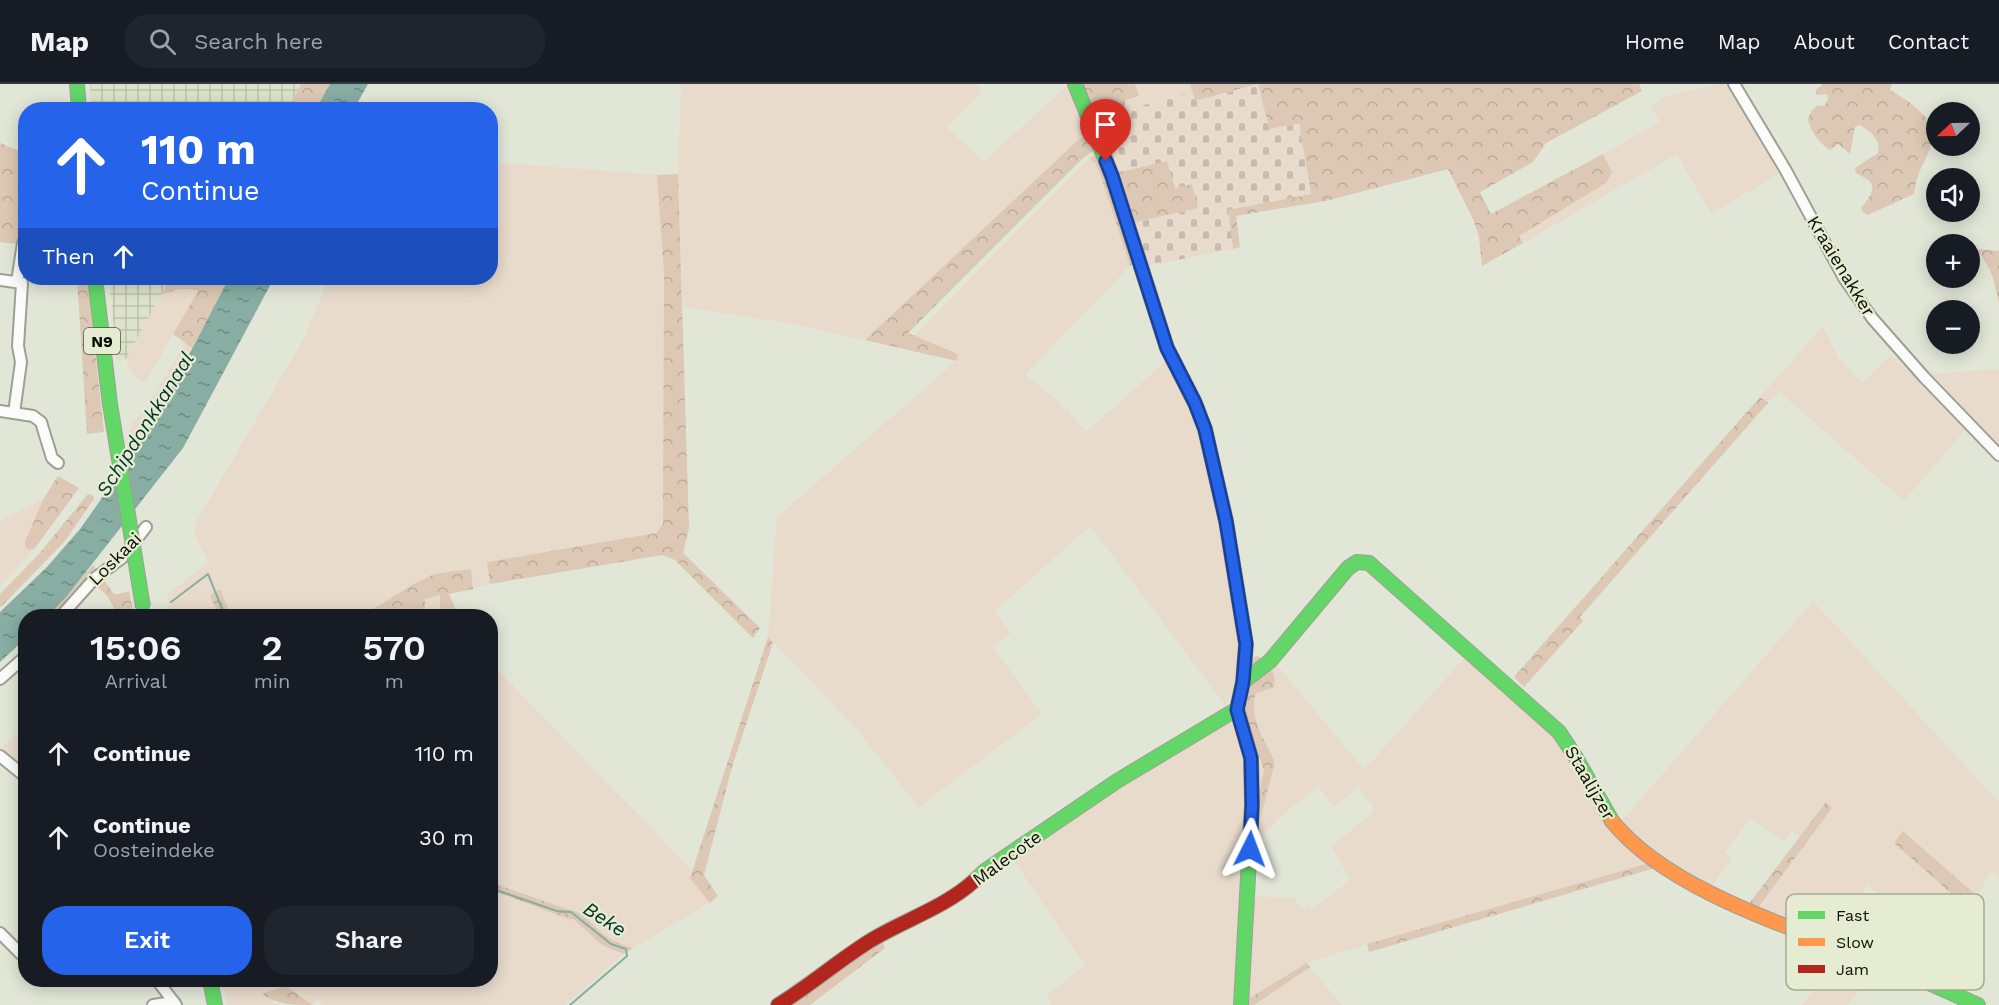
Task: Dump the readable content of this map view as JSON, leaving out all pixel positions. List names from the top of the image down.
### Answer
{
  "streets": {
    "street": [
      "Kraaienakker",
      "N9",
      "Loskaai",
      "Staalijzer",
      "Malecote"
    ]
  },
  "water": ["Schipdonkkanaal", "Beke"],
  "legend": ["Fast", "Slow", "Jam"],
  "north": "left",
  "page": {
    "header": "Map",
    "search": "Search here",
    "nav": [
      "Home",
      "Map",
      "About",
      "Contact"
    ],
    "map_buttons": ["+", "−"],
    "turn": ["110 m", "Continue"],
    "then": "Then",
    "eta": [
      "15:06",
      "Arrival",
      "2",
      "min",
      "570",
      "m"
    ],
    "list": [
      {
        "name": "Continue",
        "value": "110 m"
      },
      {
        "name": "Continue",
        "note": "Oosteindeke",
        "value": "30 m"
      }
    ],
    "buttons": ["Exit", "Share"]
  }
}
